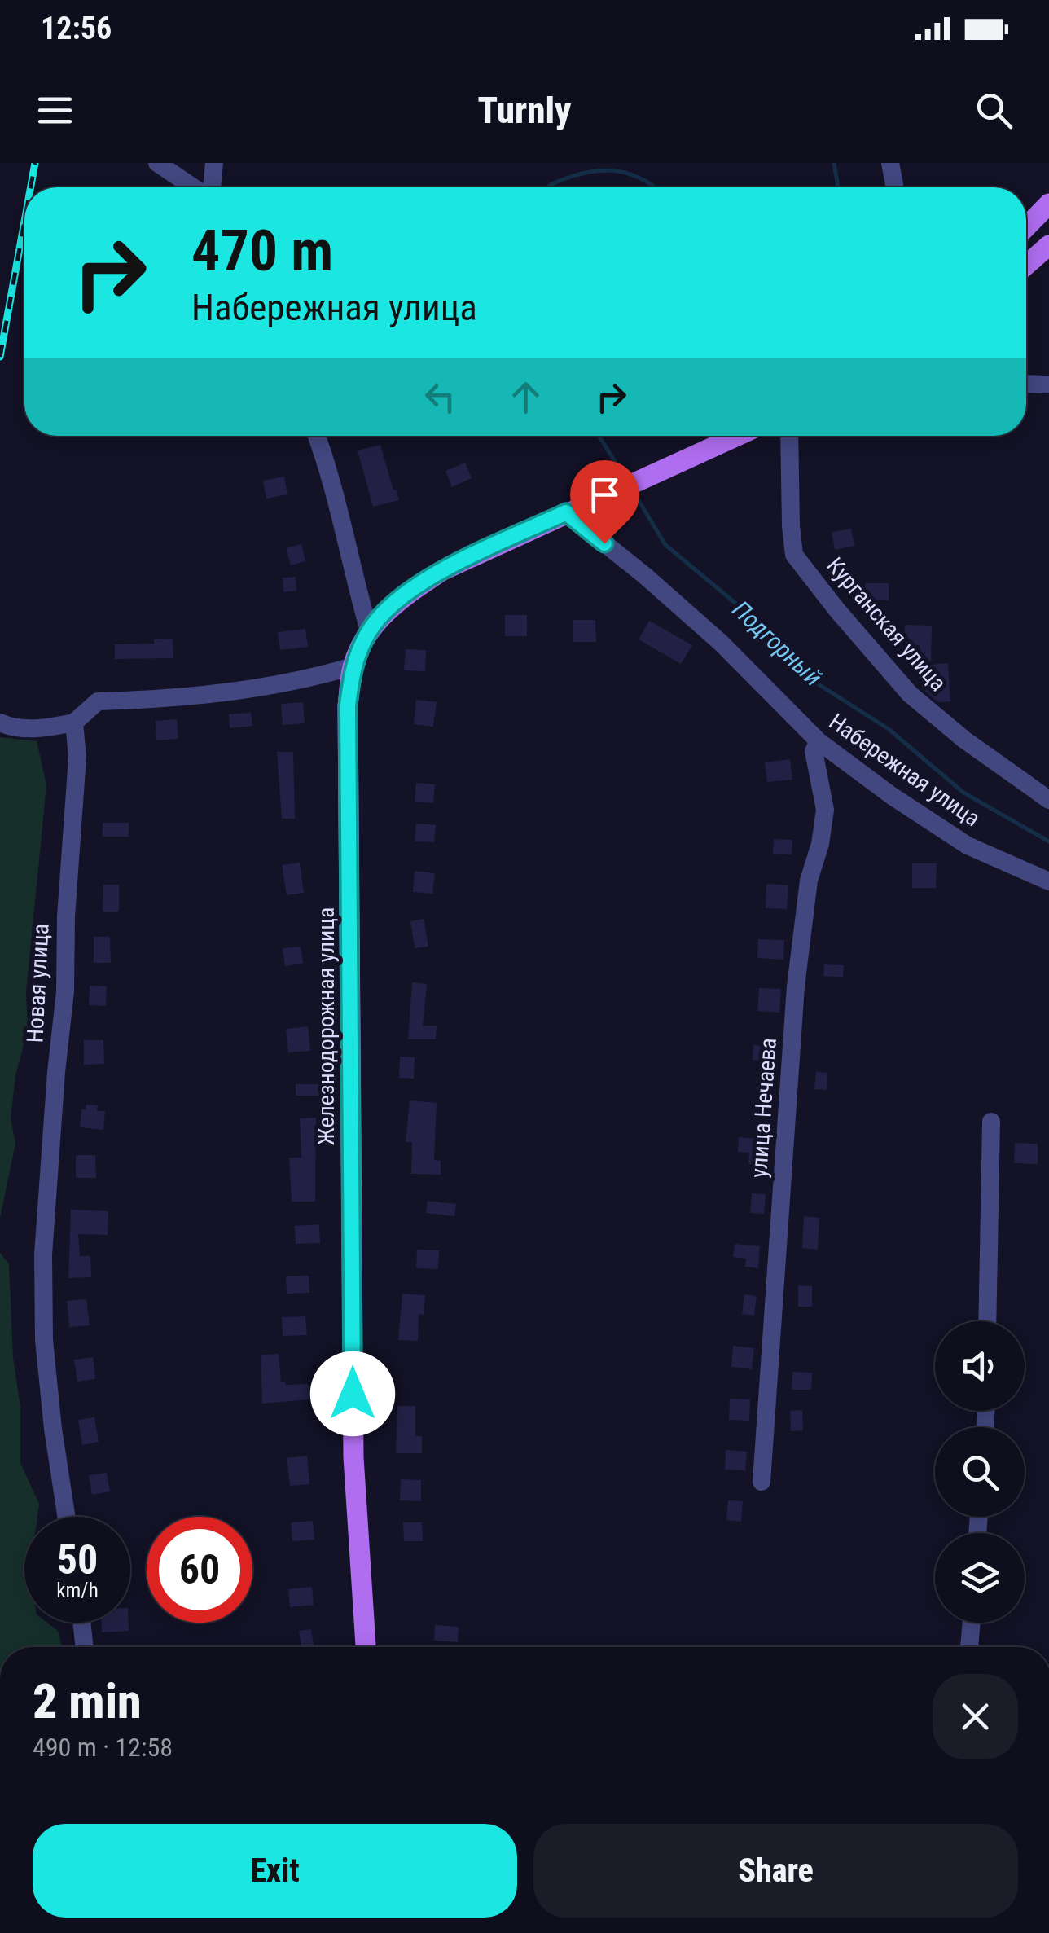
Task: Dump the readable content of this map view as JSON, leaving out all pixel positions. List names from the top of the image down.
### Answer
{
  "streets": {
    "main road": ["Железнодорожная улица"],
    "street": [
      "Курганская улица",
      "Набережная улица",
      "Новая улица",
      "улица Нечаева"
    ]
  },
  "crossings": [
    ["Набережная улица", "Железнодорожная улица"],
    ["Набережная улица", "улица Нечаева"]
  ],
  "water": ["Подгорный"],
  "page": {
    "status": "12:56",
    "header": "Turnly",
    "turn": ["470 m", "Набережная улица"],
    "speed": "50 km/h",
    "limit": "60",
    "heading": ["2 min", "490 m · 12:58"],
    "buttons": ["Exit", "Share"]
  }
}
